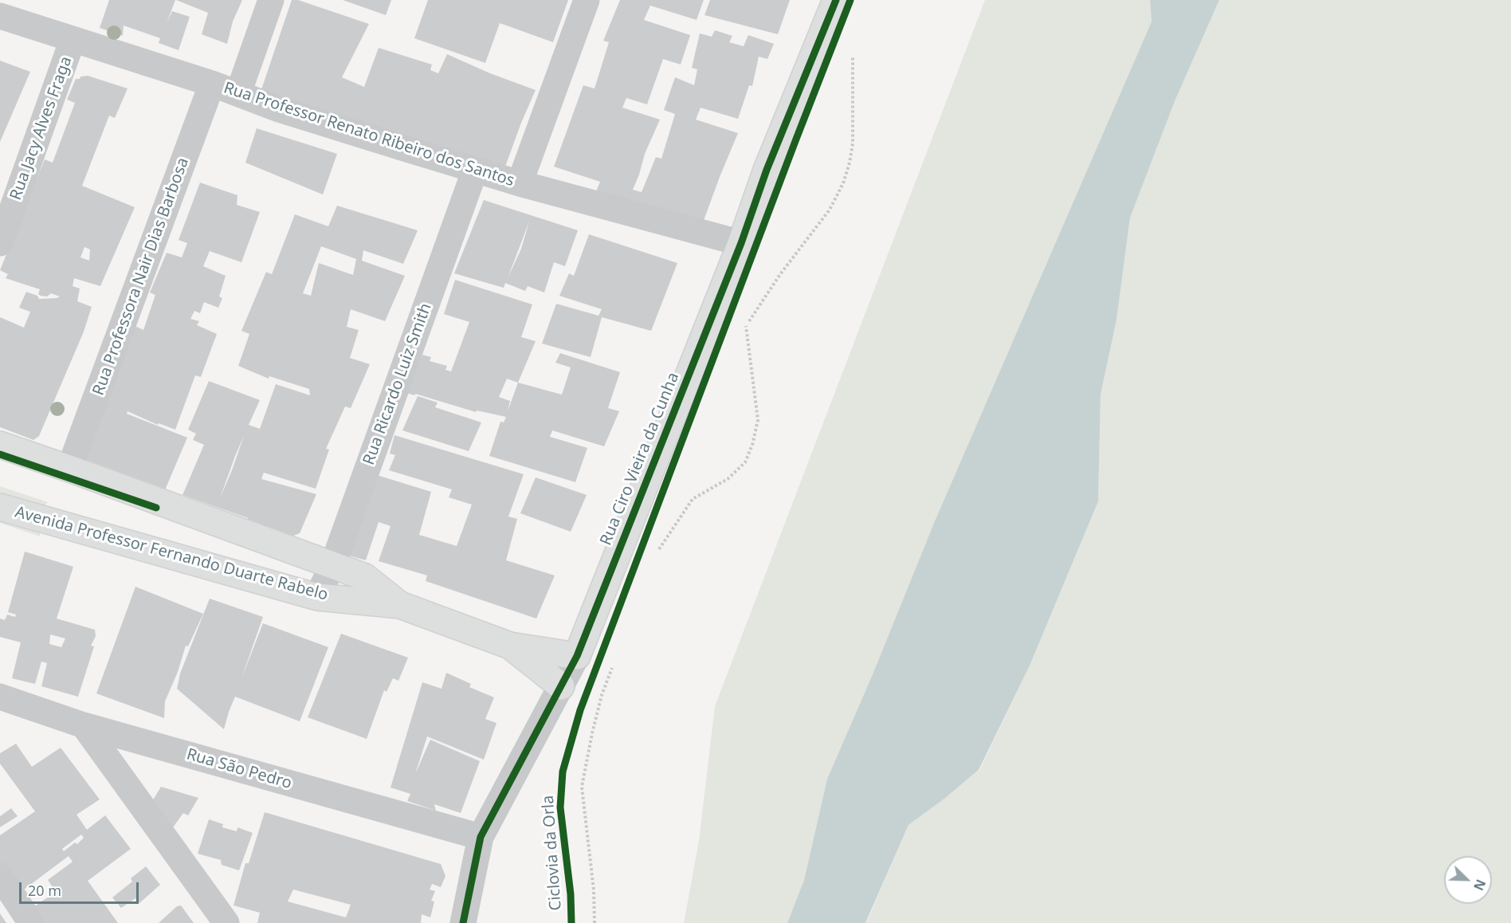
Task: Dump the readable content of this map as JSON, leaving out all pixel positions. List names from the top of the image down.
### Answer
{
  "streets": {
    "street": [
      "Rua Jacy Alves Fraga",
      "Rua Professor Renato Ribeiro dos Santos",
      "Rua Professora Nair Dias Barbosa",
      "Rua Ricardo Luiz Smith",
      "Rua Ciro Vieira da Cunha",
      "Avenida Professor Fernando Duarte Rabelo",
      "Rua São Pedro"
    ],
    "cycle path": ["Ciclovia da Orla"]
  },
  "crossings": [
    ["Rua Jacy Alves Fraga", "Rua Professor Renato Ribeiro dos Santos"],
    ["Rua Professor Renato Ribeiro dos Santos", "Rua Professora Nair Dias Barbosa"],
    ["Rua Professor Renato Ribeiro dos Santos", "Rua Ricardo Luiz Smith"],
    ["Rua Professor Renato Ribeiro dos Santos", "Rua Ciro Vieira da Cunha"],
    ["Rua Professora Nair Dias Barbosa", "Avenida Professor Fernando Duarte Rabelo"],
    ["Rua Ricardo Luiz Smith", "Avenida Professor Fernando Duarte Rabelo"],
    ["Rua Ciro Vieira da Cunha", "Avenida Professor Fernando Duarte Rabelo"],
    ["Rua Ciro Vieira da Cunha", "Rua São Pedro"]
  ],
  "scale_bar": "20 m",
  "north": "bottom right"
}
